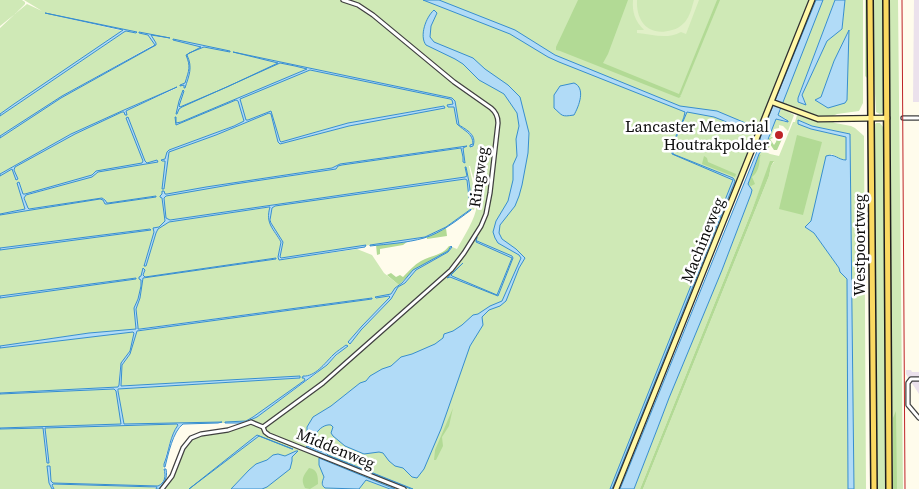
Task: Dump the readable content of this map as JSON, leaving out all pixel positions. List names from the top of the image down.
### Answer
{
  "streets": {
    "main road": ["Westpoortweg"],
    "street": ["Ringweg", "Machineweg", "Middenweg"]
  },
  "crossings": [
    ["Ringweg", "Middenweg"]
  ],
  "places": ["Lancaster Memorial Houtrakpolder"]
}
